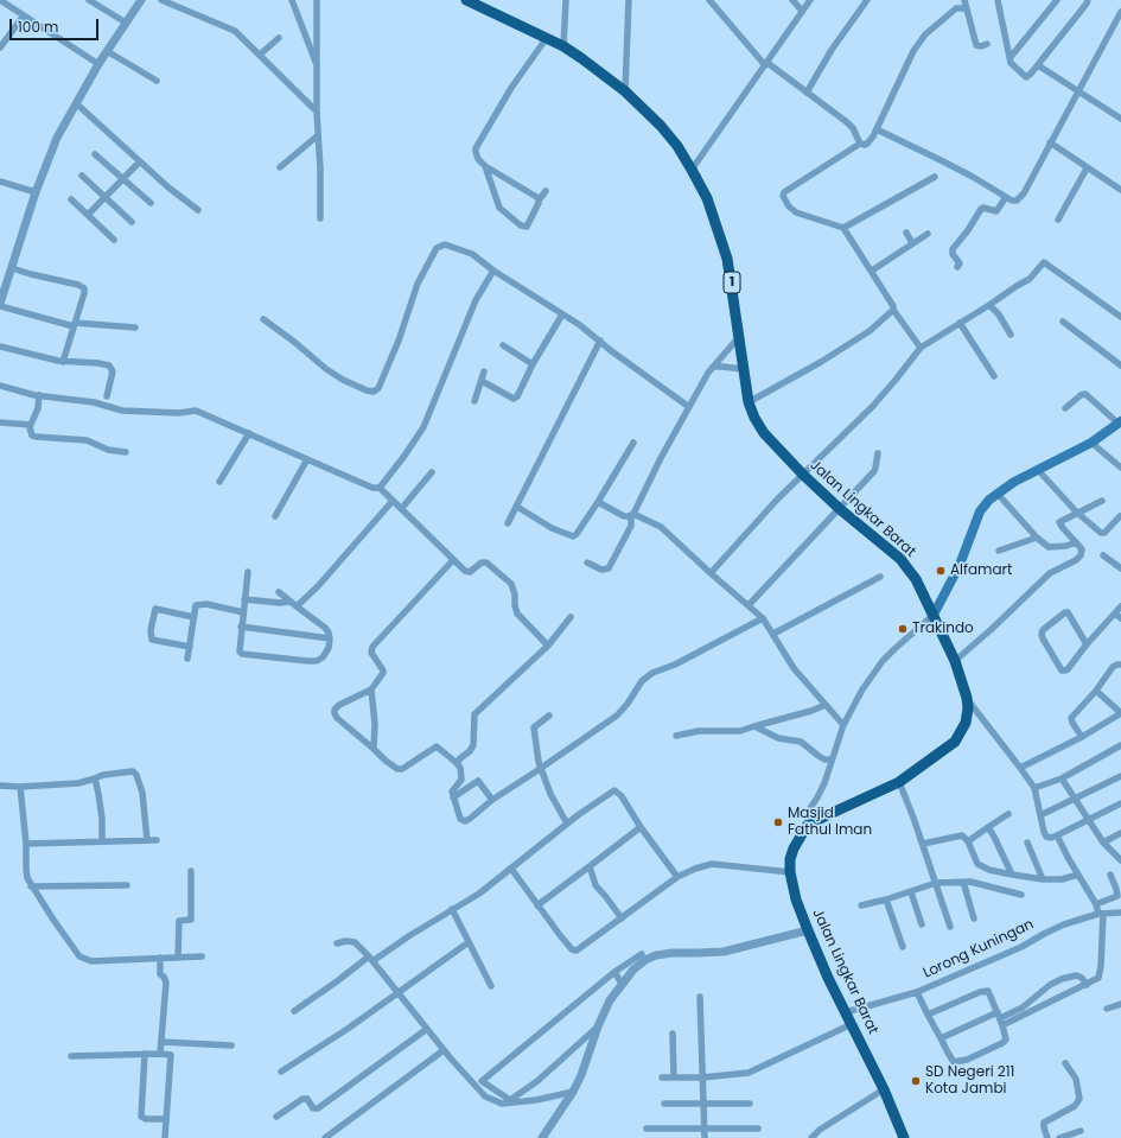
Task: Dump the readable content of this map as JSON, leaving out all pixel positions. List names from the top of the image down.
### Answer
{
  "streets": {
    "highway": ["1", "Jalan Lingkar Barat"],
    "street": ["Lorong Kuningan"]
  },
  "crossings": [
    ["Jalan Lingkar Barat", "Lorong Kuningan"]
  ],
  "places": [
    "Alfamart",
    "Trakindo",
    "Masjid Fathul Iman",
    "SD Negeri 211 Kota Jambi"
  ],
  "scale_bar": "100 m"
}
